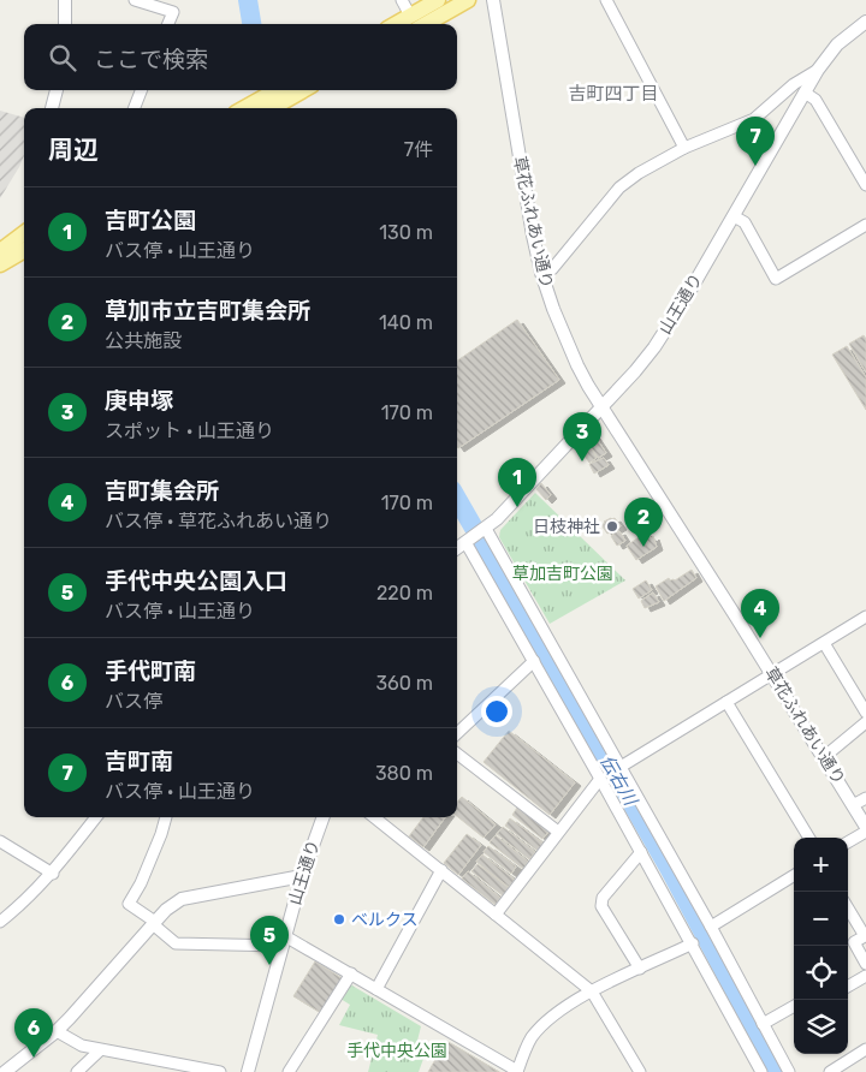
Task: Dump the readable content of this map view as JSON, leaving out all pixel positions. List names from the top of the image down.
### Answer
{
  "streets": {
    "street": ["草花ふれあい通り", "山王通り"]
  },
  "crossings": [
    ["草花ふれあい通り", "山王通り"]
  ],
  "districts": ["吉町四丁目"],
  "water": ["伝右川"],
  "parks": ["草加吉町公園", "手代中央公園"],
  "places": ["日枝神社", "ベルクス"],
  "page": {
    "search": "ここで検索",
    "heading": ["周辺", "7件"],
    "pins": [
      "7",
      "3",
      "1",
      "2",
      "4",
      "5",
      "6"
    ],
    "list": [
      {
        "mark": "1",
        "name": "吉町公園",
        "note": "バス停 · 山王通り",
        "value": "130 m"
      },
      {
        "mark": "2",
        "name": "草加市立吉町集会所",
        "note": "公共施設",
        "value": "140 m"
      },
      {
        "mark": "3",
        "name": "庚申塚",
        "note": "スポット · 山王通り",
        "value": "170 m"
      },
      {
        "mark": "4",
        "name": "吉町集会所",
        "note": "バス停 · 草花ふれあい通り",
        "value": "170 m"
      },
      {
        "mark": "5",
        "name": "手代中央公園入口",
        "note": "バス停 · 山王通り",
        "value": "220 m"
      },
      {
        "mark": "6",
        "name": "手代町南",
        "note": "バス停",
        "value": "360 m"
      },
      {
        "mark": "7",
        "name": "吉町南",
        "note": "バス停 · 山王通り",
        "value": "380 m"
      }
    ],
    "map_buttons": ["+", "−"]
  }
}
